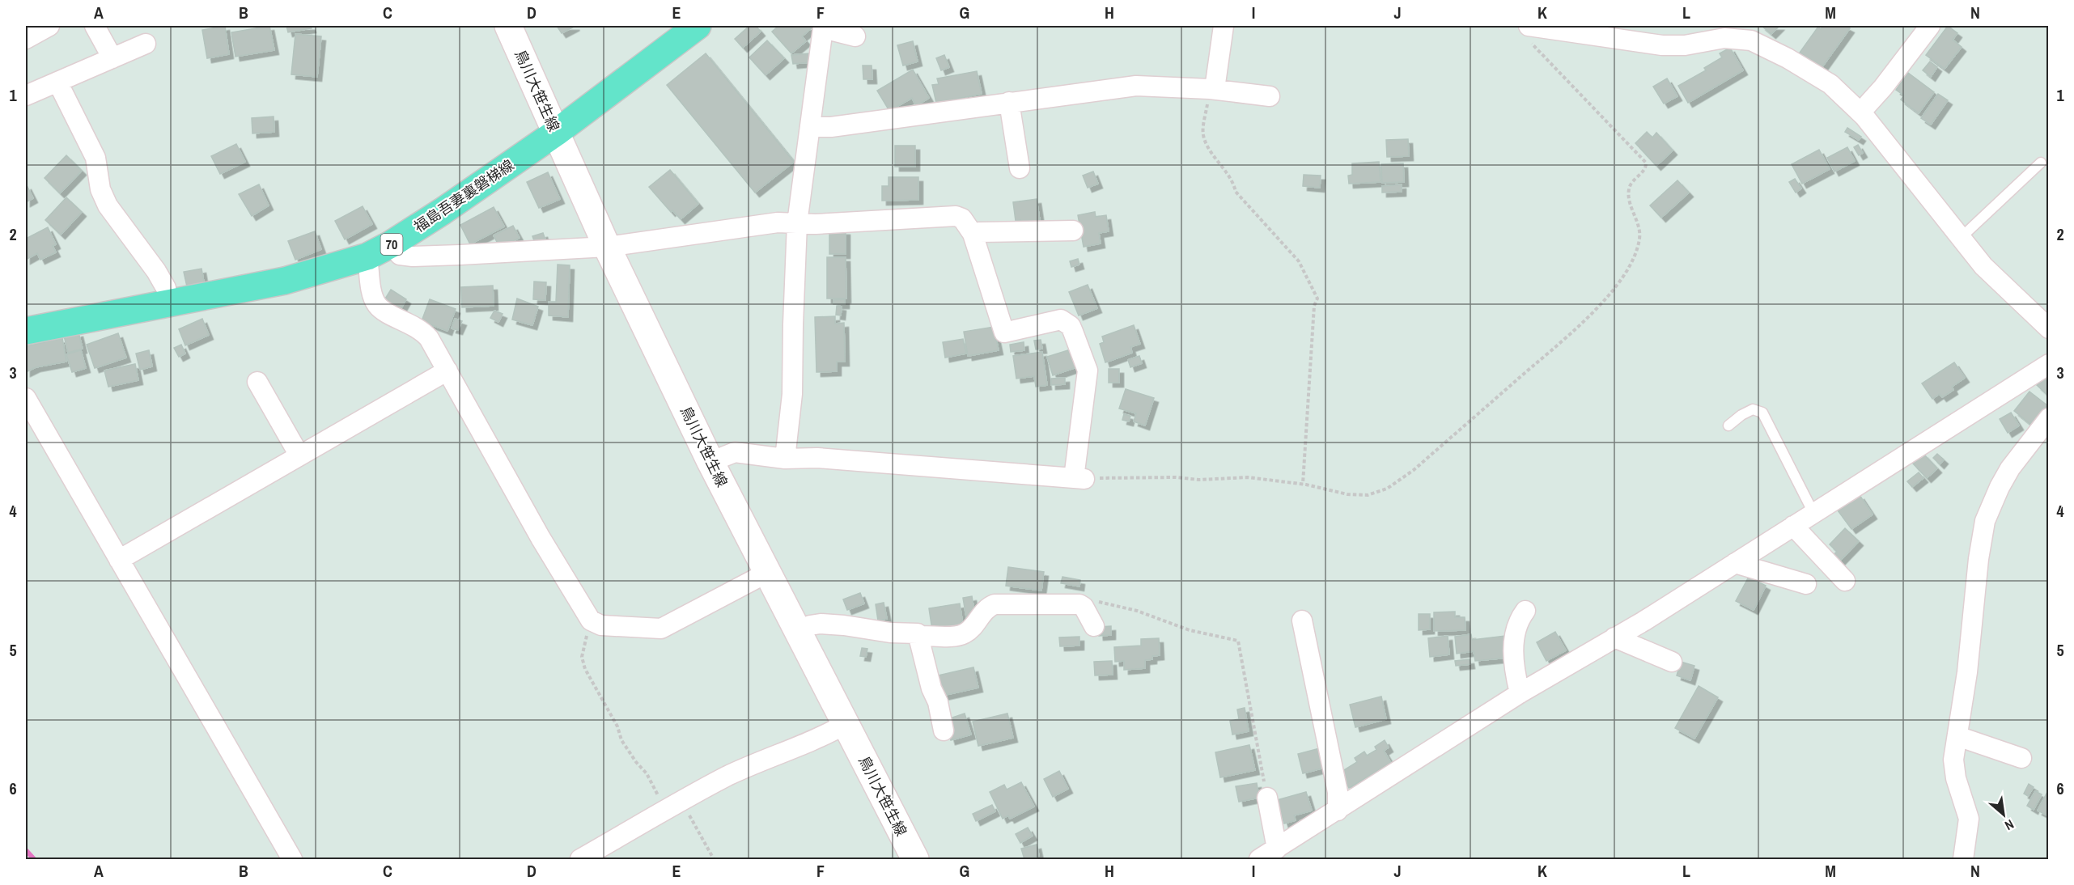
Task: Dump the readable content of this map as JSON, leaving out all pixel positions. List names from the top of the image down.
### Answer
{
  "streets": {
    "main road": ["福島吾妻裏磐梯線", "70"],
    "street": ["鳥川大笹生線"]
  },
  "crossings": [
    ["鳥川大笹生線", "福島吾妻裏磐梯線"]
  ],
  "north": "bottom right",
  "grid": {
    "columns": [
      "A",
      "B",
      "C",
      "D",
      "E",
      "F",
      "G",
      "H",
      "I",
      "J",
      "K",
      "L",
      "M",
      "N"
    ],
    "rows": [
      "1",
      "2",
      "3",
      "4",
      "5",
      "6"
    ]
  }
}
